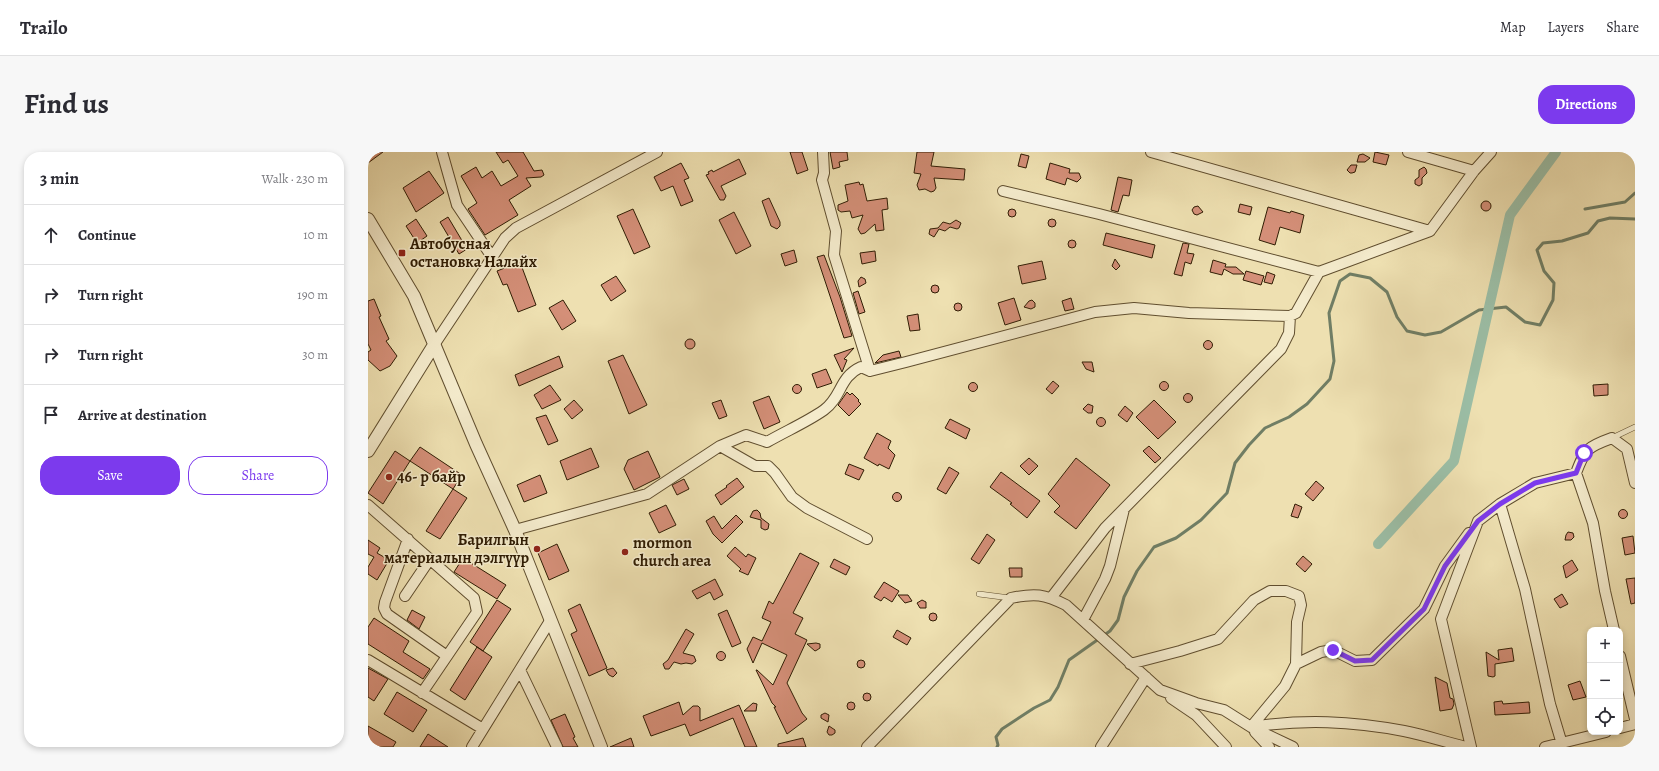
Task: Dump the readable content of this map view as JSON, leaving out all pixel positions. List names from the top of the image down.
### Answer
{
  "places": {
    "transit": ["Автобусная остановка Налайх"],
    "other": ["46- р байр", "Барилгын материалын дэлгүүр", "mormon church area"]
  },
  "page": {
    "header": "Trailo",
    "nav": ["Map", "Layers", "Share"],
    "title": "Find us",
    "buttons": [
      "Directions",
      ["Save", "Share"]
    ],
    "heading": ["3 min", "Walk · 230 m"],
    "list": [
      ["Continue", "10 m"],
      ["Turn right", "190 m"],
      ["Turn right", "30 m"],
      "Arrive at destination"
    ],
    "map_buttons": ["+", "−"]
  }
}
